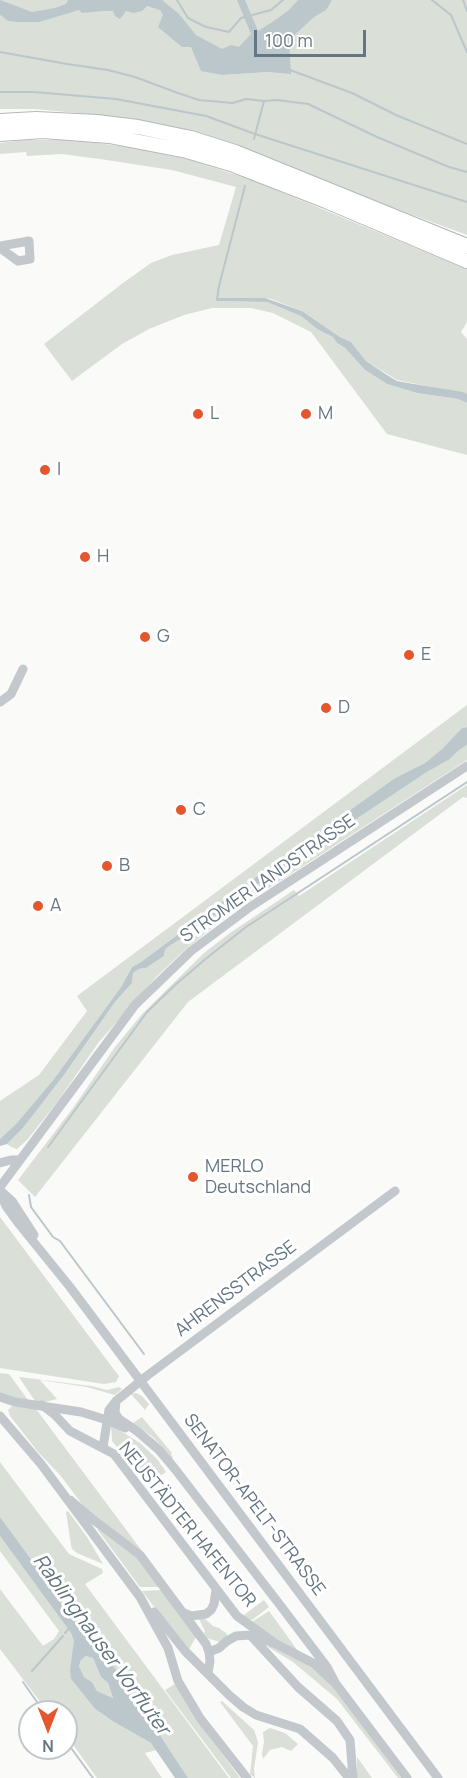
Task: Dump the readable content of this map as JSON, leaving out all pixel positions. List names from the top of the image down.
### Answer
{
  "streets": {
    "street": [
      "STROMER LANDSTRASSE",
      "AHRENSSTRASSE",
      "SENATOR-APELT-STRASSE",
      "NEUSTÄDTER HAFENTOR"
    ]
  },
  "crossings": [
    ["STROMER LANDSTRASSE", "SENATOR-APELT-STRASSE"],
    ["AHRENSSTRASSE", "SENATOR-APELT-STRASSE"],
    ["AHRENSSTRASSE", "NEUSTÄDTER HAFENTOR"]
  ],
  "water": ["Rablinghauser Vorfluter"],
  "places": [
    "L",
    "M",
    "I",
    "H",
    "G",
    "E",
    "D",
    "C",
    "B",
    "A",
    "MERLO Deutschland"
  ],
  "scale_bar": "100 m",
  "north": "bottom"
}
